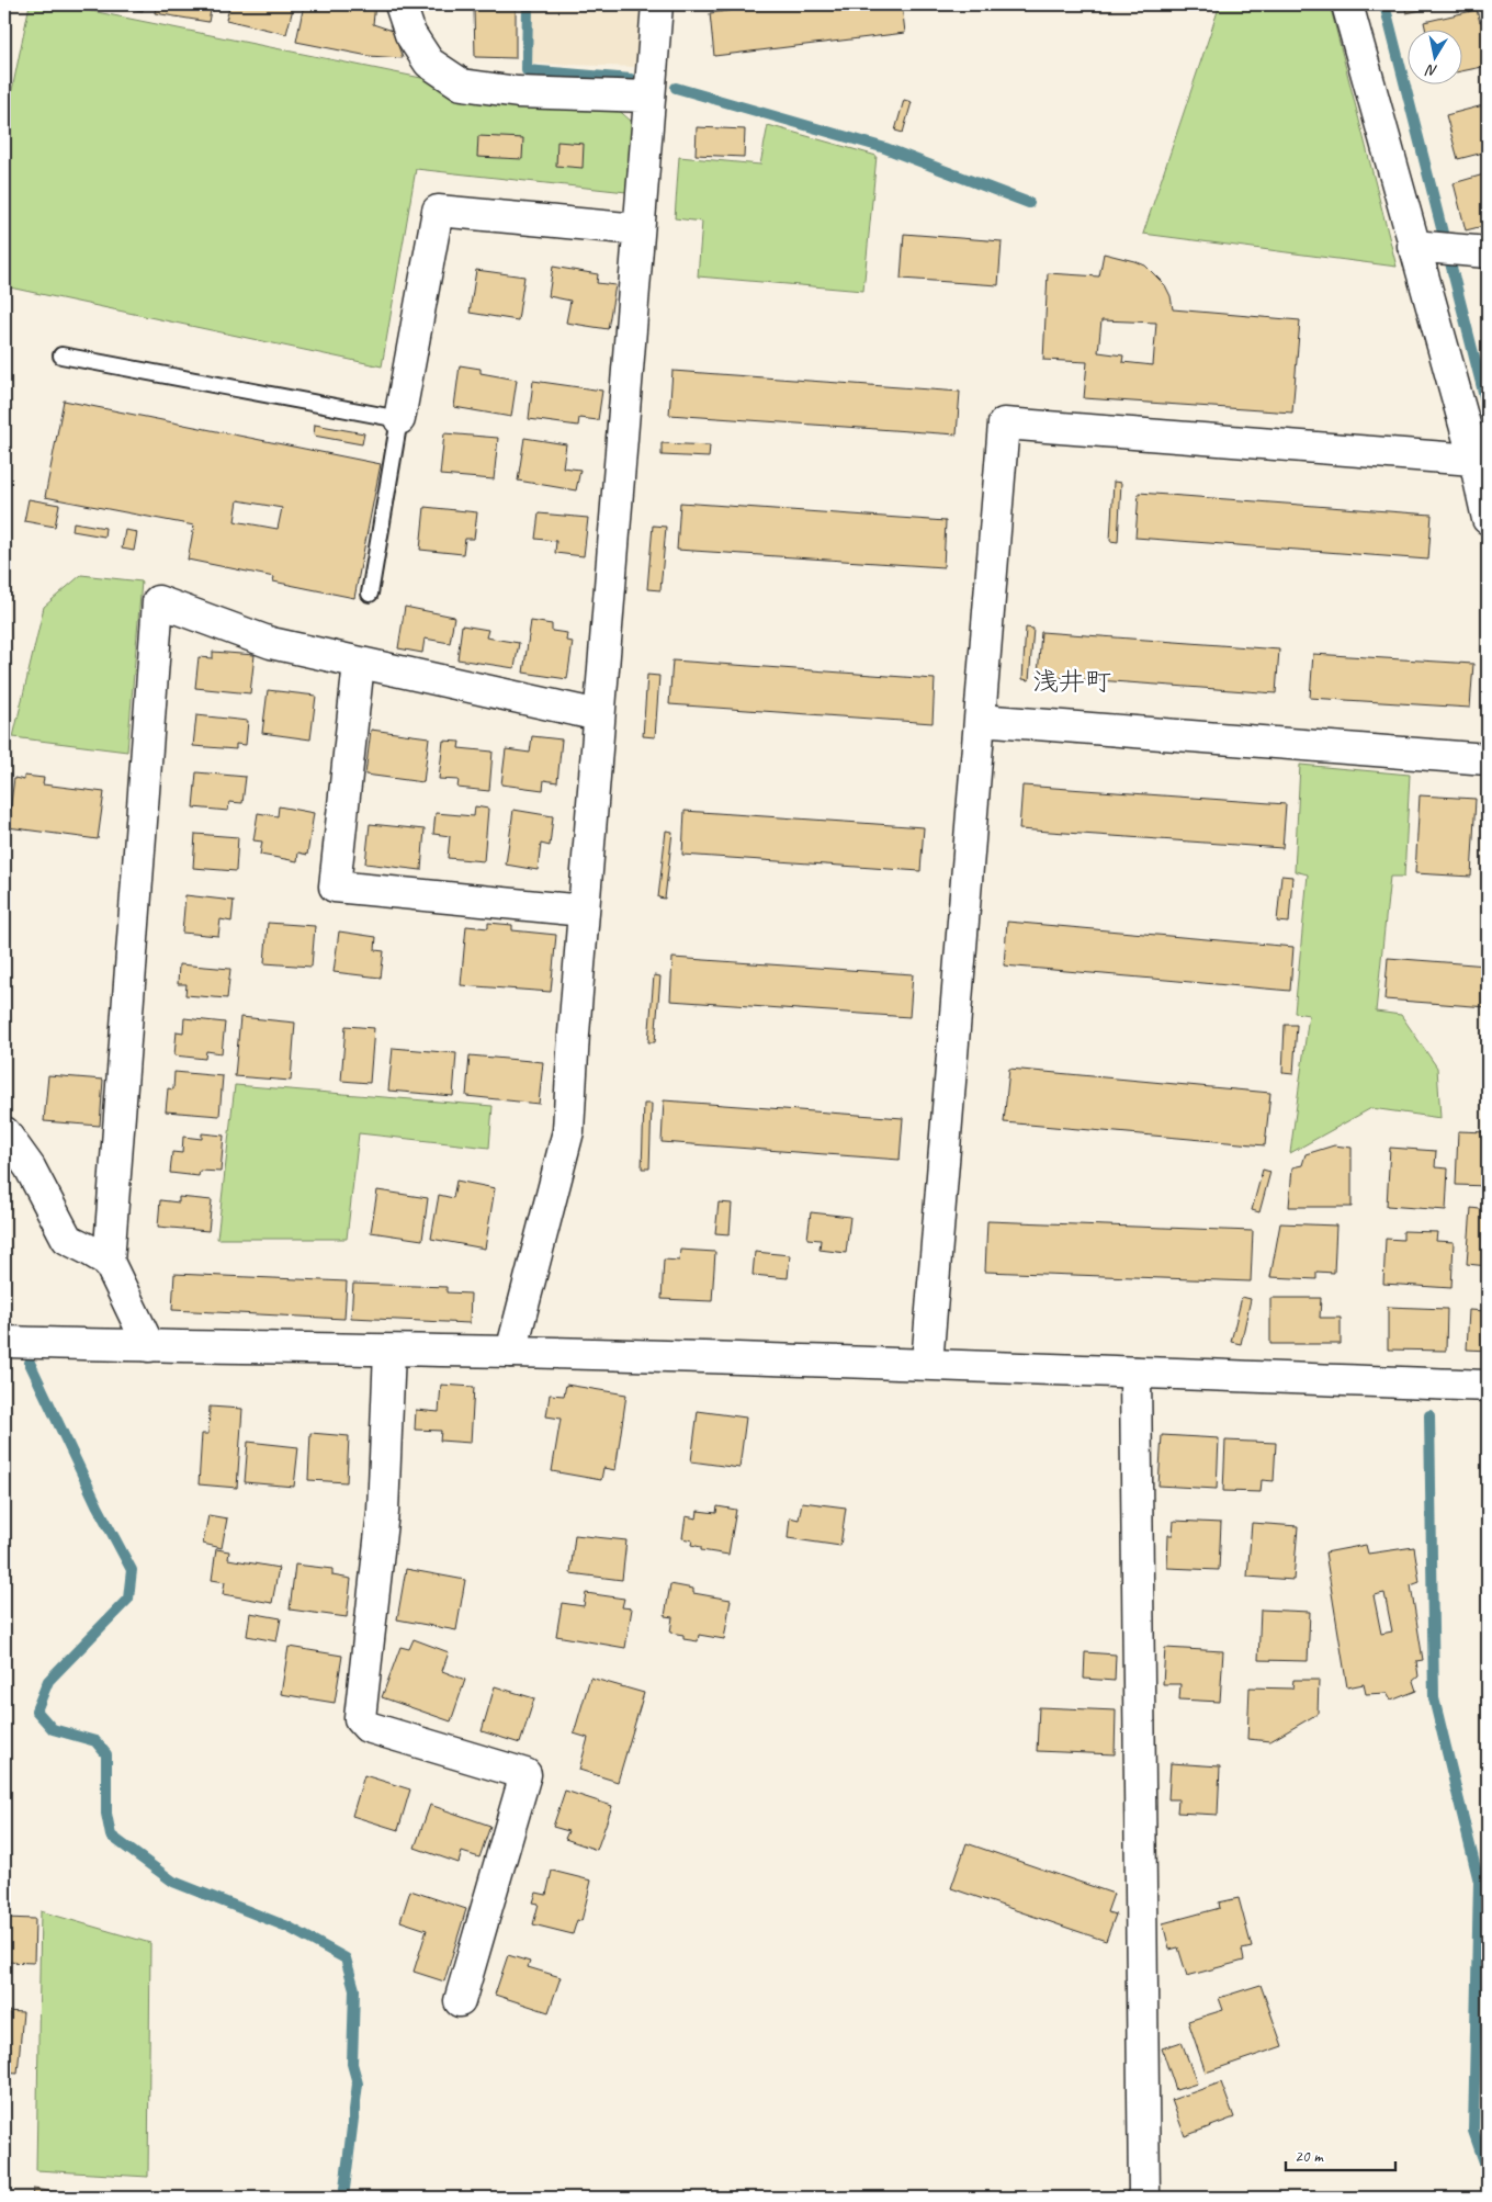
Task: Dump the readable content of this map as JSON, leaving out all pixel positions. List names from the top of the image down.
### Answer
{
  "districts": ["浅井町"],
  "scale_bar": "20 m",
  "north": "bottom"
}
